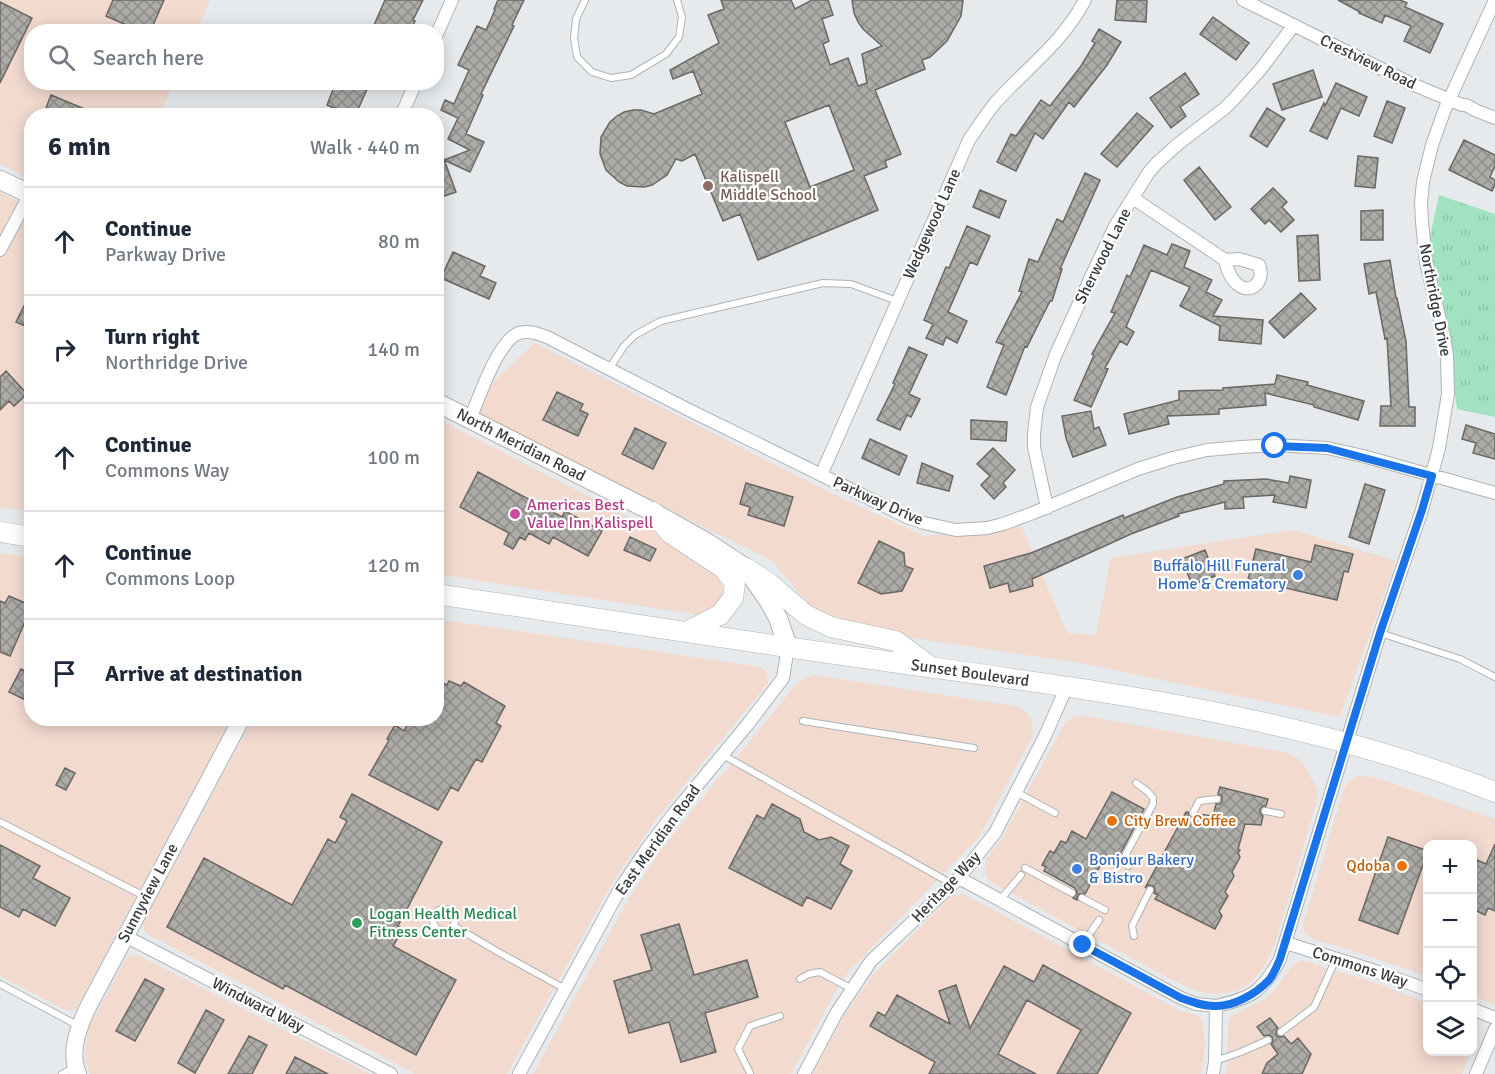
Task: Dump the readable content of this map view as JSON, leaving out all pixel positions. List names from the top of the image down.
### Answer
{
  "streets": {
    "main road": ["North Meridian Road", "Sunset Boulevard"],
    "street": [
      "Crestview Road",
      "Wedgewood Lane",
      "Sherwood Lane",
      "Northridge Drive",
      "Parkway Drive",
      "East Meridian Road",
      "Heritage Way",
      "Sunnyview Lane",
      "Commons Way",
      "Windward Way"
    ]
  },
  "crossings": [
    ["Crestview Road", "Sherwood Lane"],
    ["Crestview Road", "Northridge Drive"],
    ["Wedgewood Lane", "Parkway Drive"],
    ["Sherwood Lane", "Parkway Drive"],
    ["Northridge Drive", "Parkway Drive"],
    ["Northridge Drive", "Sunset Boulevard"],
    ["North Meridian Road", "Parkway Drive"],
    ["North Meridian Road", "Sunset Boulevard"],
    ["North Meridian Road", "East Meridian Road"],
    ["Sunset Boulevard", "East Meridian Road"],
    ["Sunset Boulevard", "Heritage Way"],
    ["Sunnyview Lane", "Windward Way"]
  ],
  "places": [
    "Kalispell Middle School",
    "Americas Best Value Inn Kalispell",
    "Buffalo Hill Funeral Home & Crematory",
    "City Brew Coffee",
    "Qdoba",
    "Bonjour Bakery & Bistro",
    "Logan Health Medical Fitness Center"
  ],
  "page": {
    "search": "Search here",
    "heading": ["6 min", "Walk · 440 m"],
    "list": [
      ["Continue", "Parkway Drive", "80 m"],
      ["Turn right", "Northridge Drive", "140 m"],
      ["Continue", "Commons Way", "100 m"],
      ["Continue", "Commons Loop", "120 m"],
      "Arrive at destination"
    ],
    "map_buttons": ["+", "−"]
  }
}
